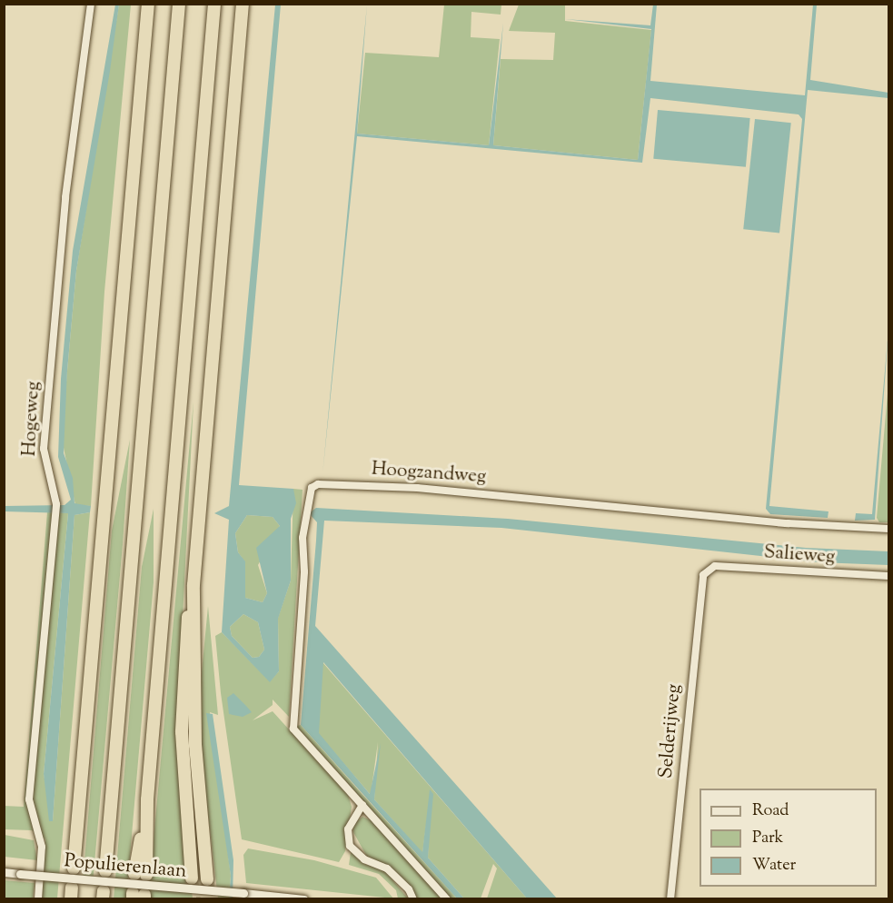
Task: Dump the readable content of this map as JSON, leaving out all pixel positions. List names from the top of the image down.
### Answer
{
  "streets": {
    "street": [
      "Hogeweg",
      "Hoogzandweg",
      "Salieweg",
      "Selderijweg",
      "Populierenlaan"
    ]
  },
  "crossings": [
    ["Salieweg", "Selderijweg"]
  ],
  "legend": ["Road", "Park", "Water"]
}
